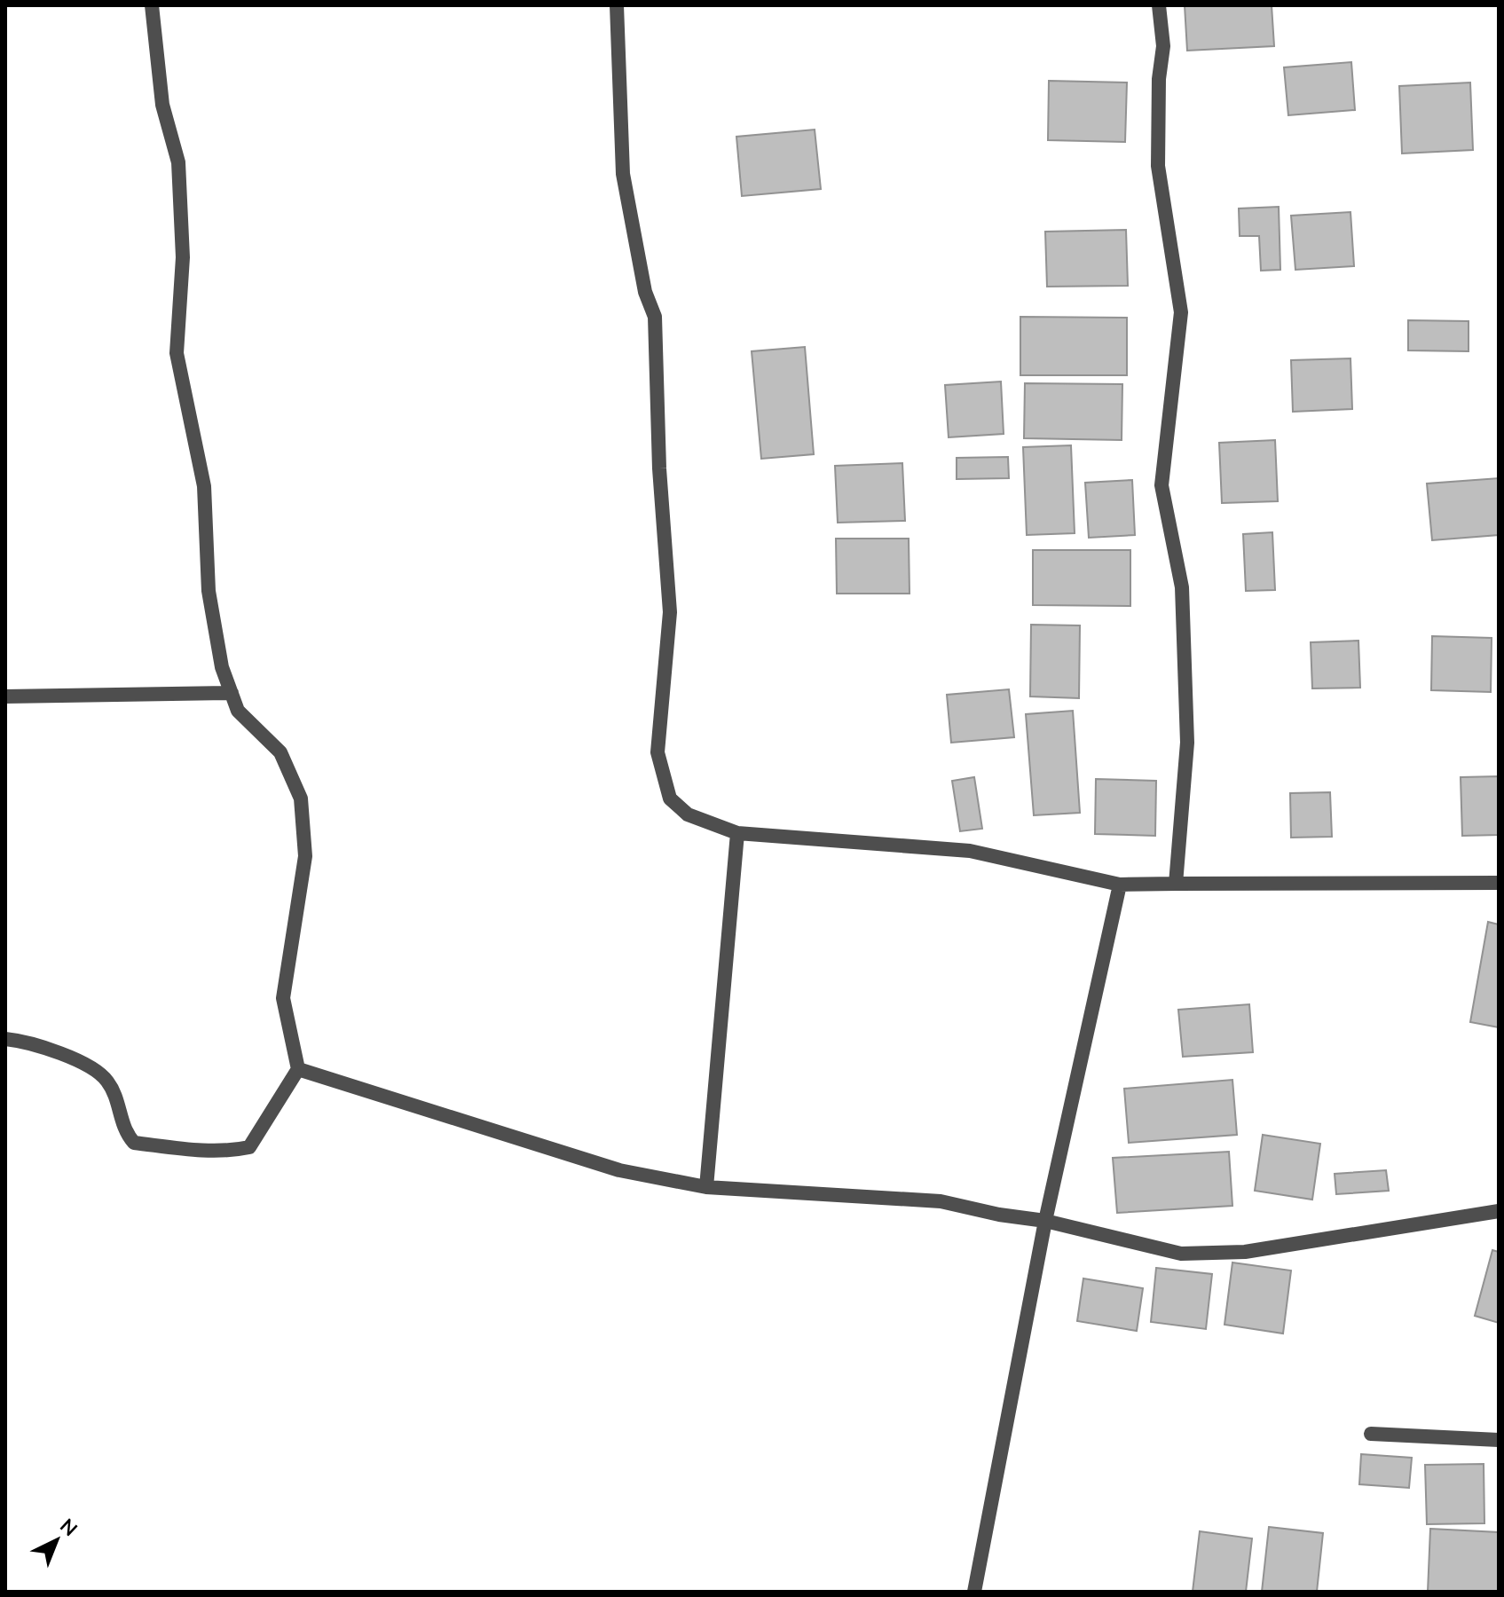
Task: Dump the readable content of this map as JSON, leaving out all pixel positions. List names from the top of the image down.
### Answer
{
  "north": "top right"
}
